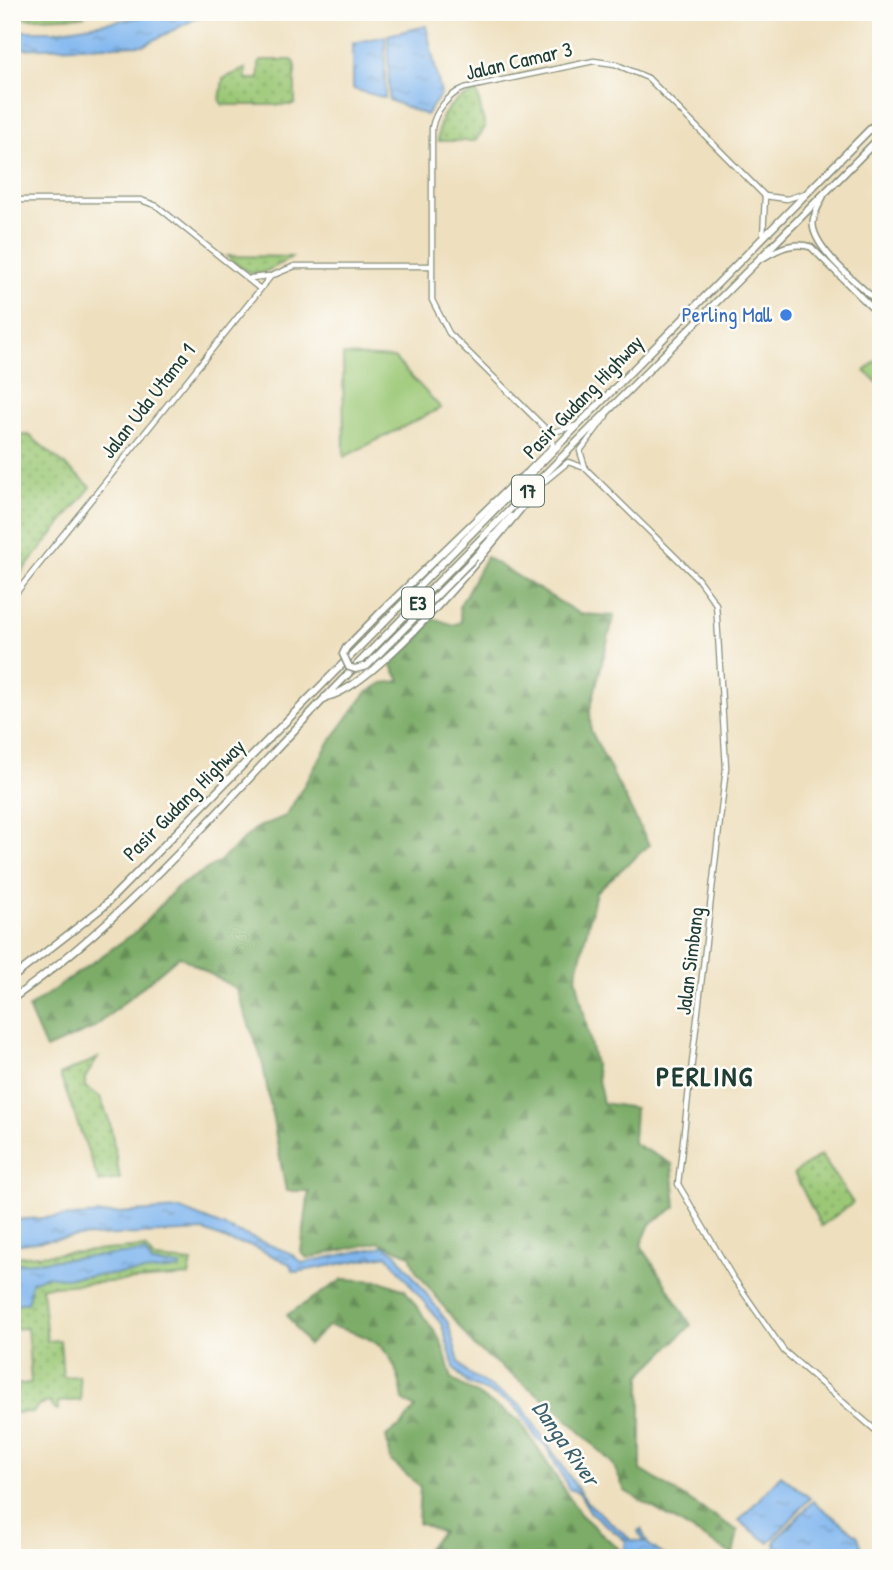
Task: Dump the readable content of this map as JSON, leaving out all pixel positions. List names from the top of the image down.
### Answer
{
  "streets": {
    "highway": ["Pasir Gudang Highway", "17", "E3"],
    "street": ["Jalan Camar 3", "Jalan Uda Utama 1", "Jalan Simbang"]
  },
  "crossings": [
    ["Jalan Camar 3", "Jalan Uda Utama 1"]
  ],
  "districts": ["PERLING"],
  "water": ["Danga River"],
  "places": ["Perling Mall"]
}
